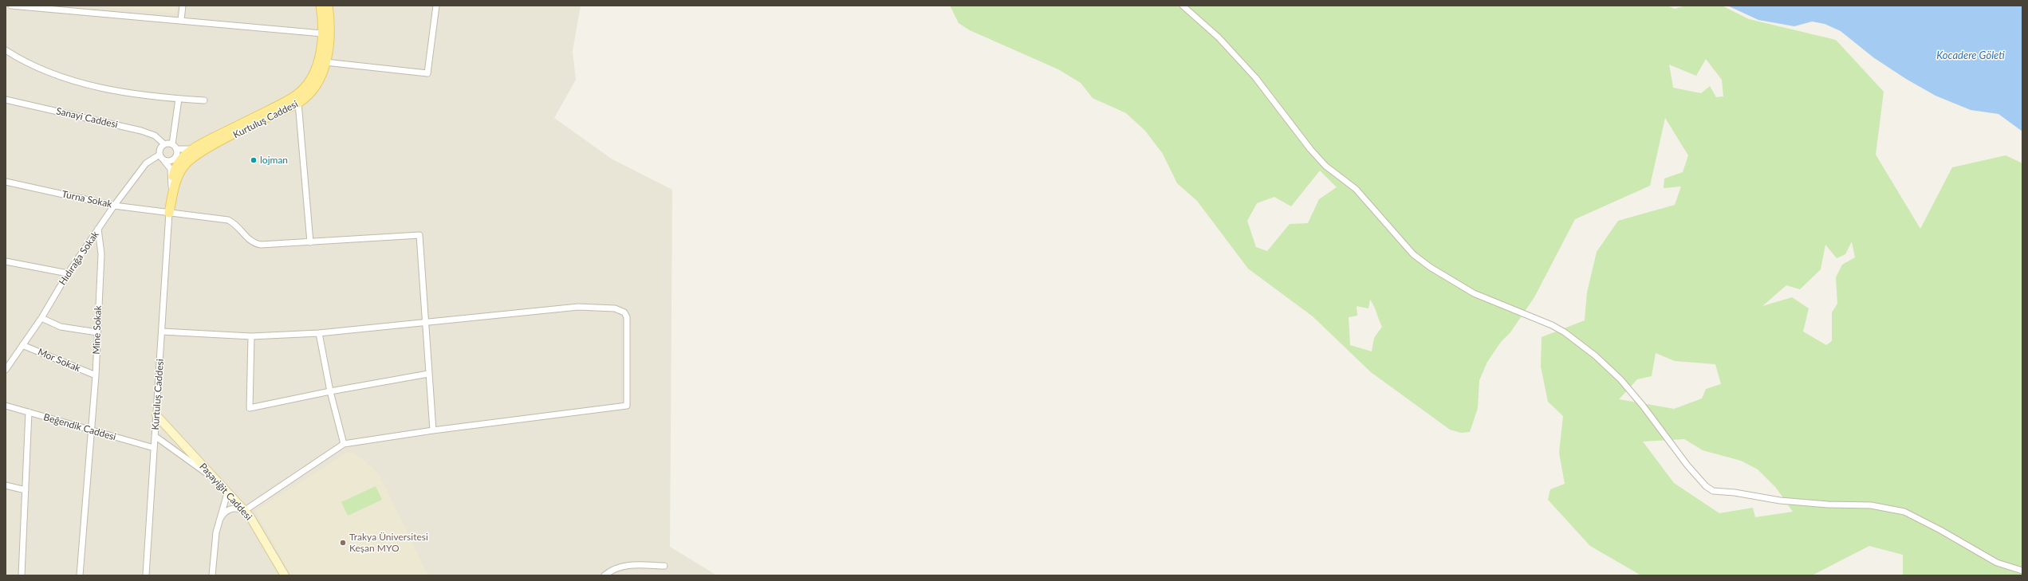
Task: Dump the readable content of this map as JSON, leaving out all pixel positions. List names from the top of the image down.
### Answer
{
  "streets": {
    "main road": ["Kurtuluş Caddesi", "Paşayiğit Caddesi"],
    "street": [
      "Sanayi Caddesi",
      "Turna Sokak",
      "Hıdırağa Sokak",
      "Mine Sokak",
      "Mor Sokak",
      "Beğendik Caddesi"
    ]
  },
  "crossings": [
    ["Sanayi Caddesi", "Hıdırağa Sokak"],
    ["Kurtuluş Caddesi", "Turna Sokak"],
    ["Kurtuluş Caddesi", "Beğendik Caddesi"],
    ["Kurtuluş Caddesi", "Paşayiğit Caddesi"],
    ["Turna Sokak", "Hıdırağa Sokak"],
    ["Hıdırağa Sokak", "Mine Sokak"],
    ["Hıdırağa Sokak", "Mor Sokak"],
    ["Mine Sokak", "Mor Sokak"],
    ["Mine Sokak", "Beğendik Caddesi"]
  ],
  "water": ["Kocadere Göleti"],
  "places": ["lojman", "Trakya Üniversitesi Keşan MYO"]
}
